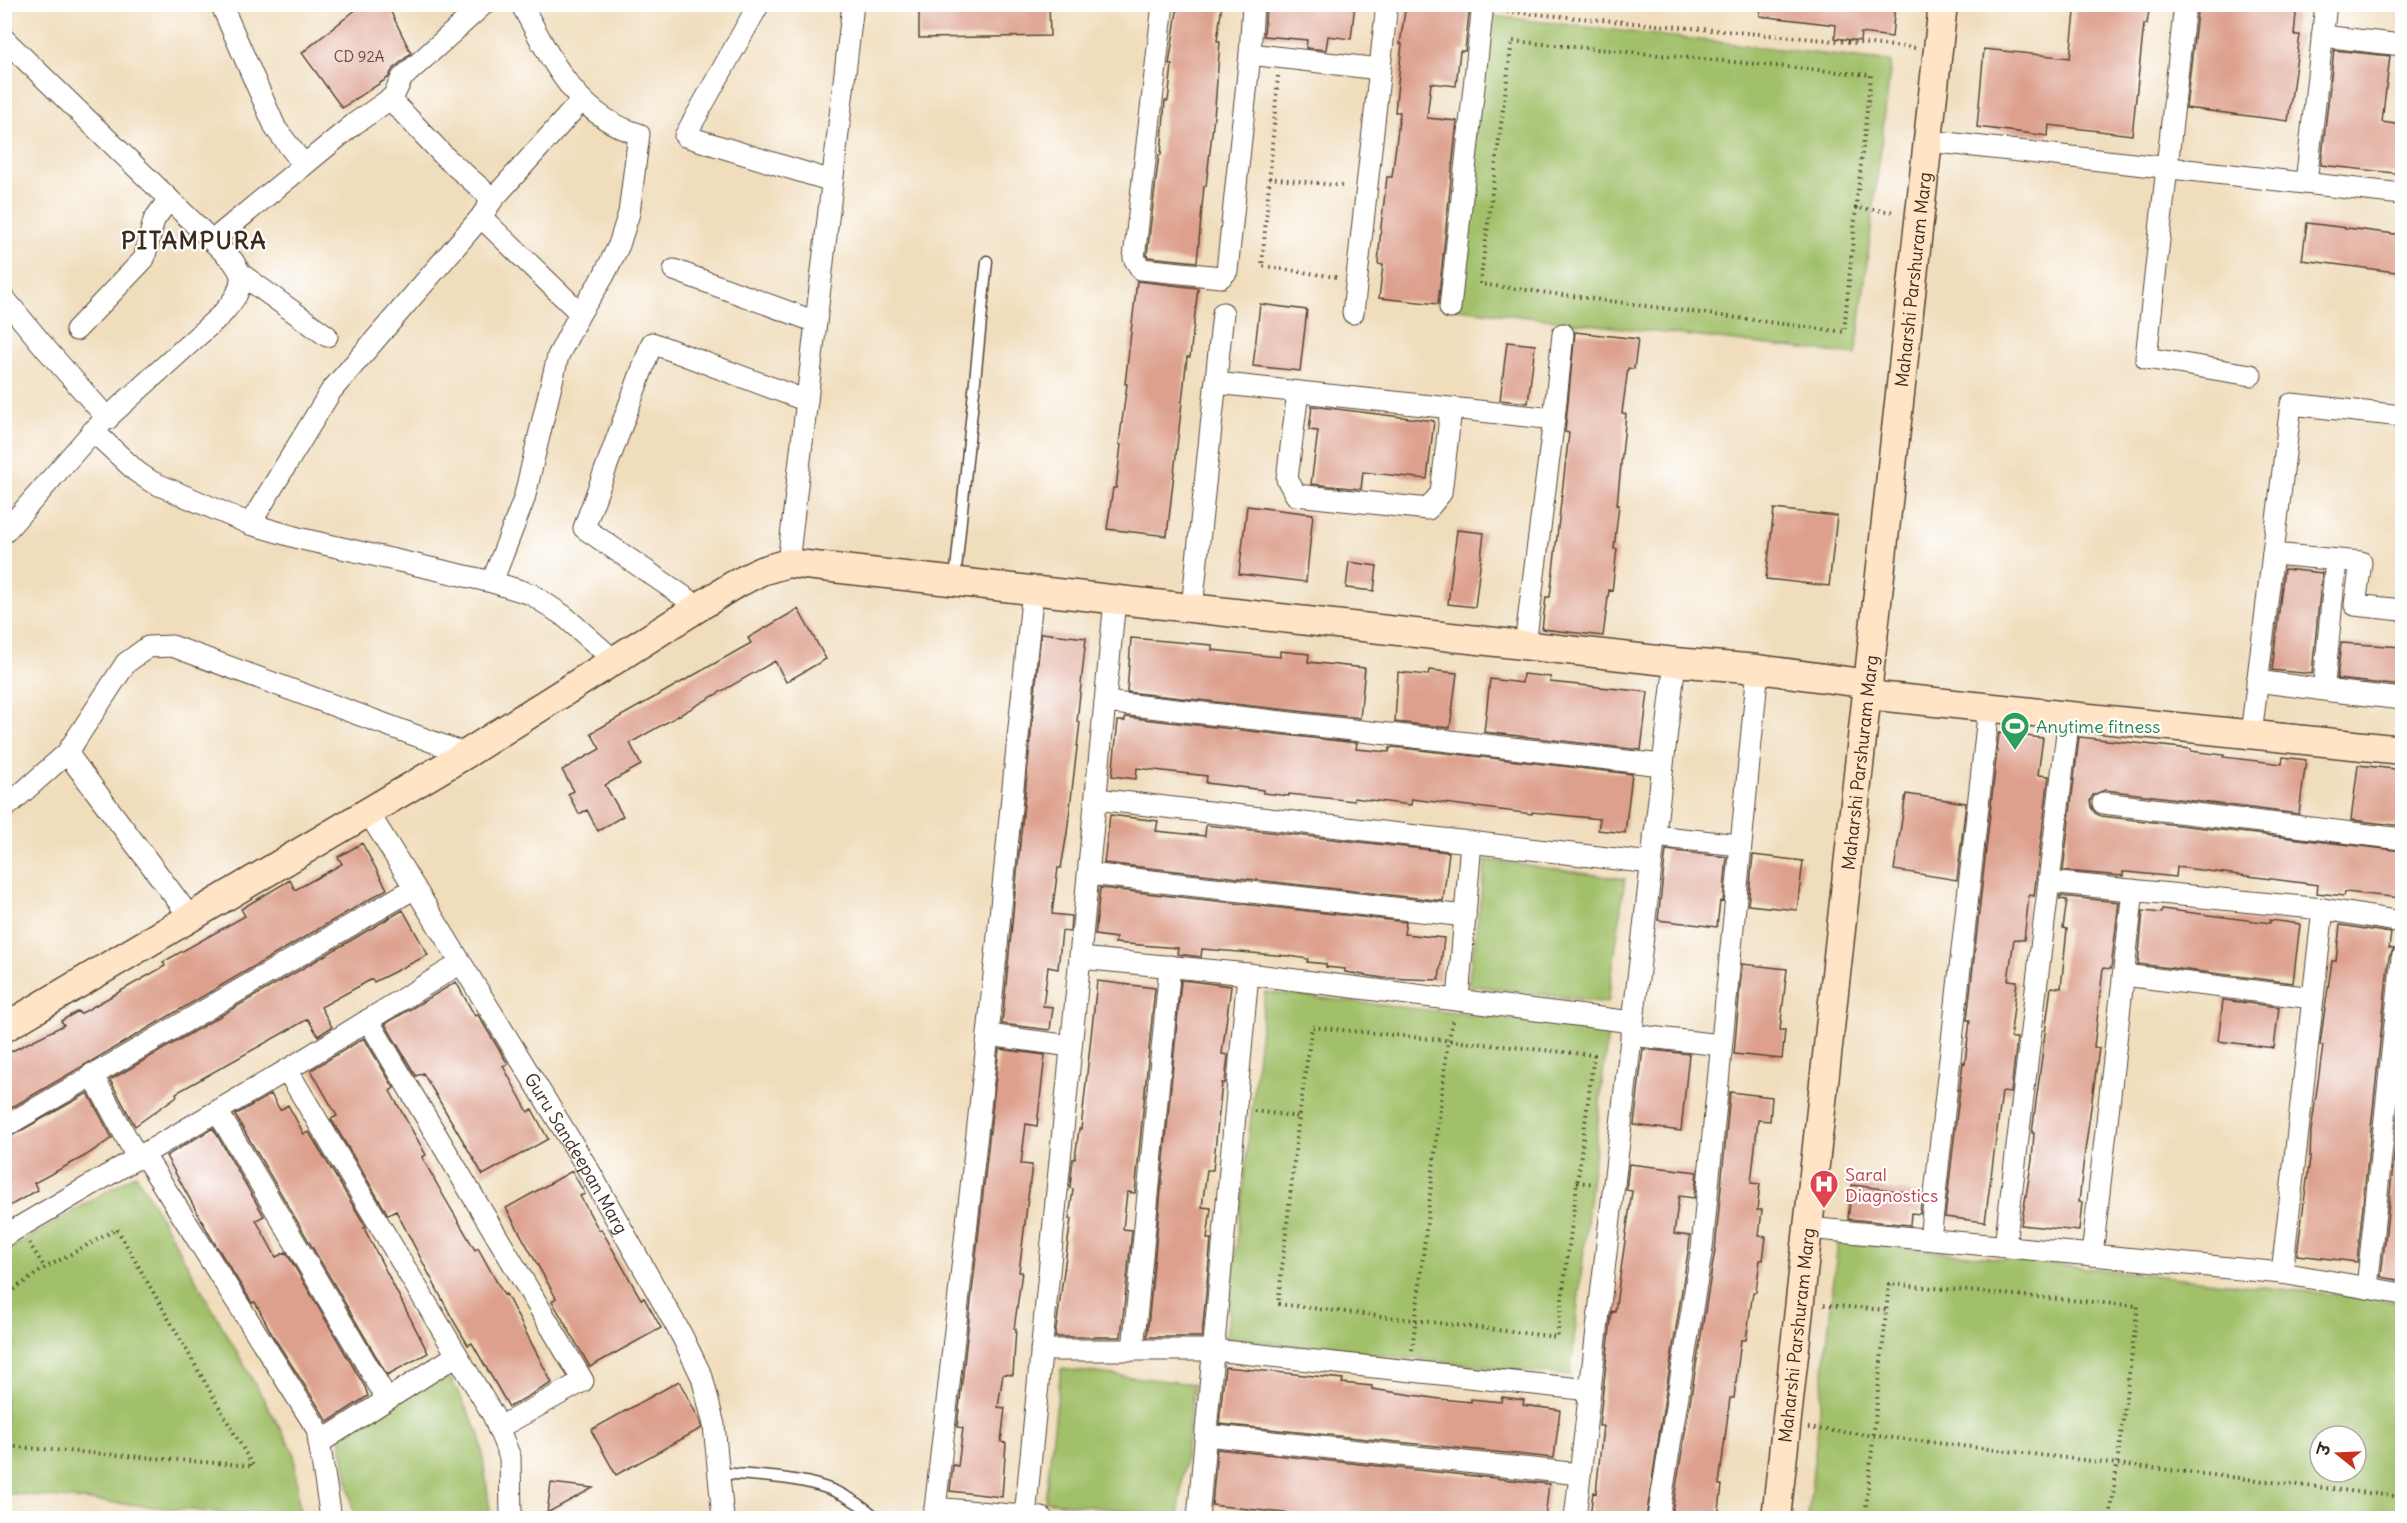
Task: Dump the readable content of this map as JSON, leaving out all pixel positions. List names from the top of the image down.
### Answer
{
  "streets": {
    "street": ["Maharshi Parshuram Marg", "Guru Sandeepan Marg"]
  },
  "districts": ["PITAMPURA"],
  "places": {
    "sports": ["Anytime fitness"],
    "hospital": ["Saral Diagnostics"]
  },
  "house_numbers": ["CD 92A"],
  "north": "left"
}
